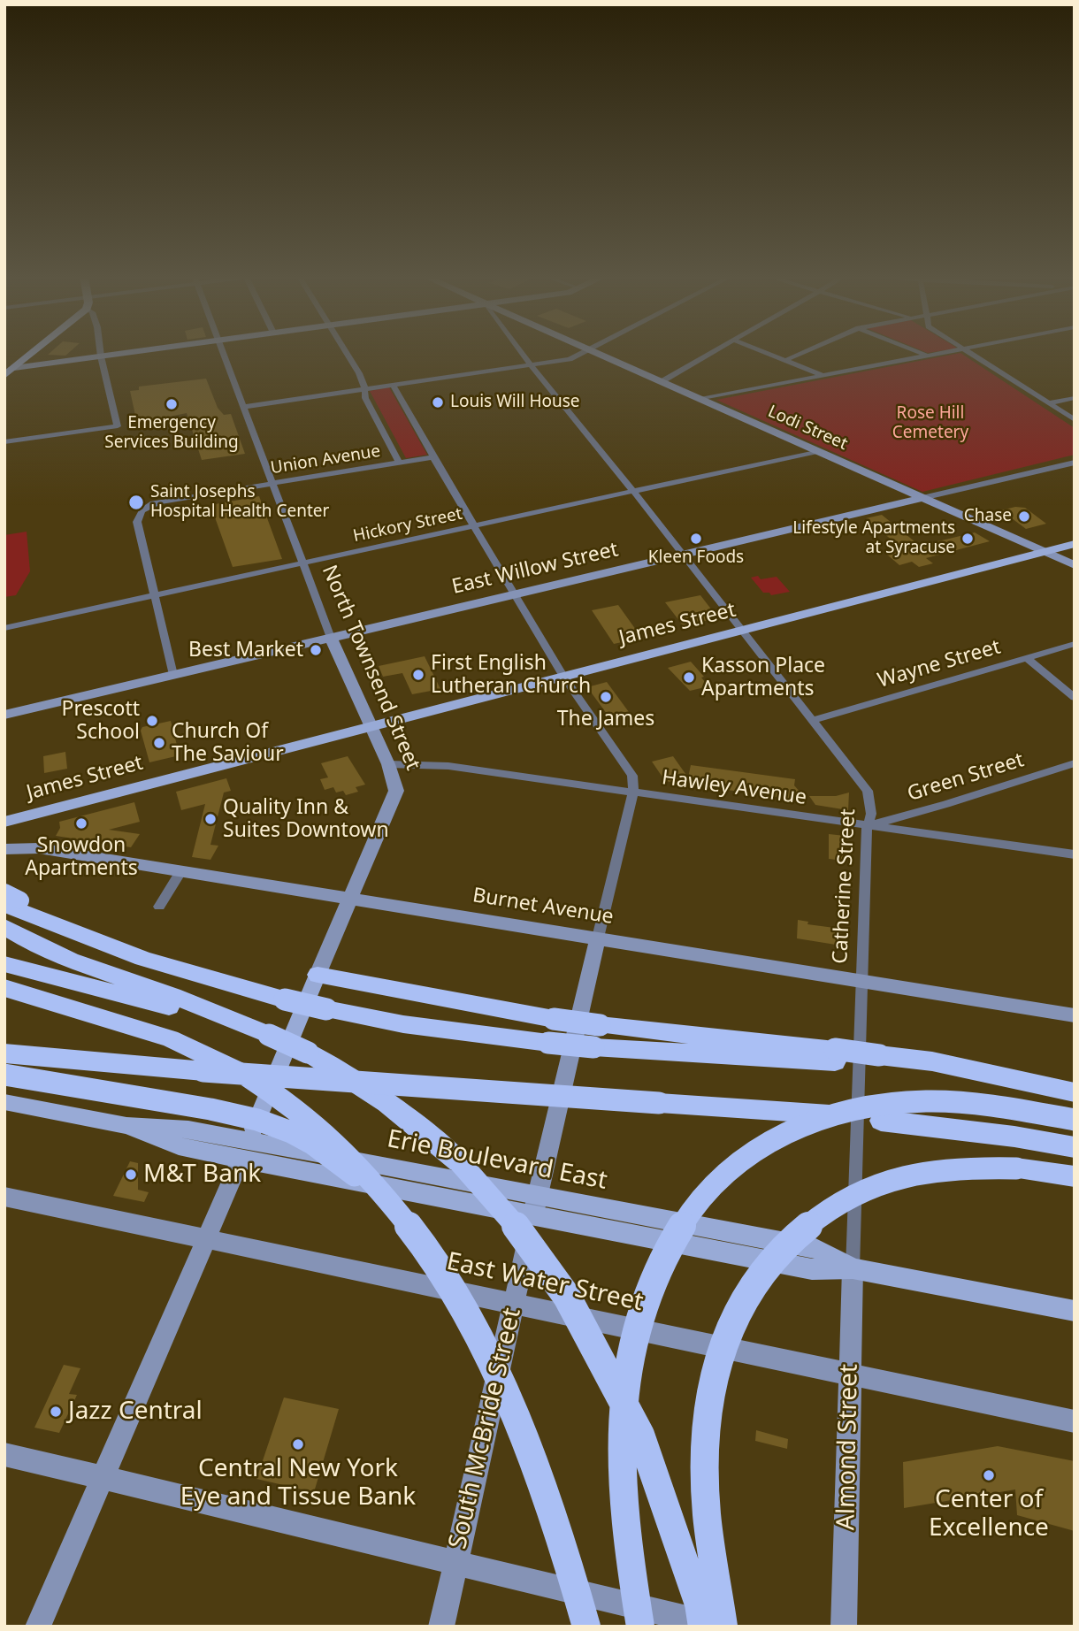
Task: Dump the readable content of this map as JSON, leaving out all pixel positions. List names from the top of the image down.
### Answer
{
  "streets": {
    "main road": ["James Street", "North Townsend Street"],
    "street": [
      "Lodi Street",
      "Union Avenue",
      "Hickory Street",
      "East Willow Street",
      "Wayne Street",
      "Green Street",
      "Hawley Avenue",
      "Catherine Street",
      "Burnet Avenue",
      "East Water Street",
      "South McBride Street",
      "Almond Street"
    ]
  },
  "crossings": [
    ["Lodi Street", "Hickory Street"],
    ["Lodi Street", "East Willow Street"],
    ["Lodi Street", "James Street"],
    ["Union Avenue", "North Townsend Street"],
    ["Hickory Street", "North Townsend Street"],
    ["Hickory Street", "Catherine Street"],
    ["East Willow Street", "North Townsend Street"],
    ["East Willow Street", "Catherine Street"],
    ["James Street", "North Townsend Street"],
    ["James Street", "Catherine Street"],
    ["Wayne Street", "Catherine Street"],
    ["North Townsend Street", "Hawley Avenue"],
    ["North Townsend Street", "Burnet Avenue"],
    ["Green Street", "Hawley Avenue"],
    ["Green Street", "Catherine Street"],
    ["Hawley Avenue", "Catherine Street"],
    ["Catherine Street", "Burnet Avenue"],
    ["Catherine Street", "Almond Street"],
    ["Burnet Avenue", "South McBride Street"],
    ["East Water Street", "South McBride Street"],
    ["East Water Street", "Almond Street"]
  ],
  "parks": ["Rose Hill Cemetery"],
  "places": [
    "Louis Will House",
    "Emergency Services Building",
    "Saint Josephs Hospital Health Center",
    "Chase",
    "Kleen Foods",
    "Lifestyle Apartments at Syracuse",
    "Best Market",
    "First English Lutheran Church",
    "Kasson Place Apartments",
    "The James",
    "Prescott School",
    "Church Of The Saviour",
    "Quality Inn & Suites Downtown",
    "Snowdon Apartments",
    "M&T Bank",
    "Jazz Central",
    "Central New York Eye and Tissue Bank",
    "Center of Excellence"
  ]
}
